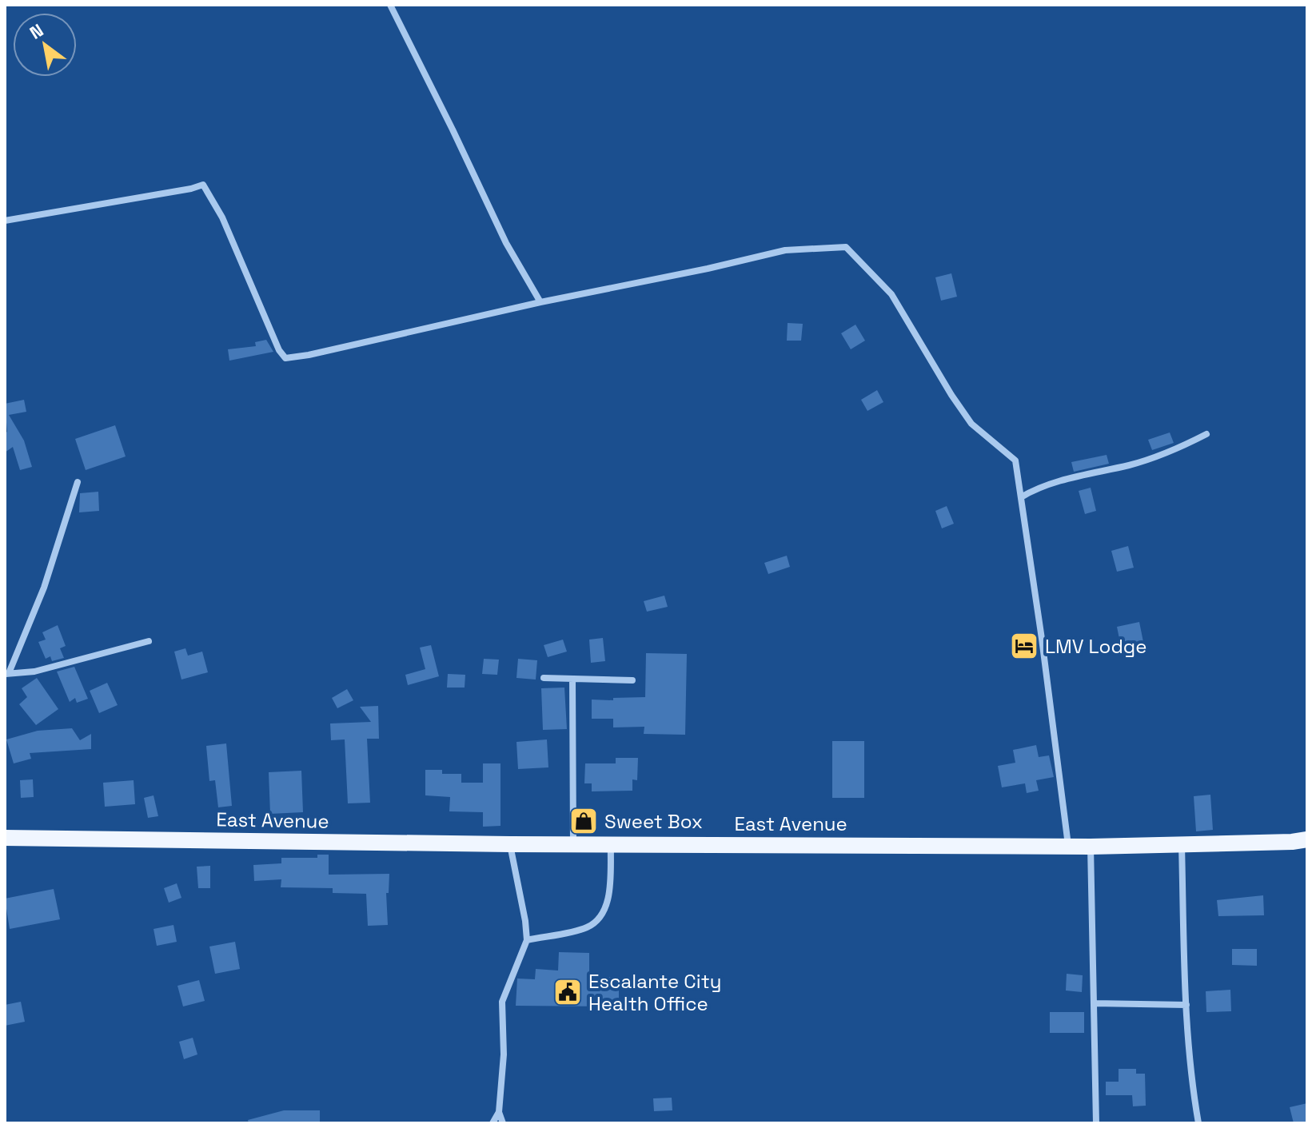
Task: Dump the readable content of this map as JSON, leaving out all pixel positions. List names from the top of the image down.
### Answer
{
  "streets": {
    "main road": ["East Avenue"]
  },
  "places": {
    "hotel": ["LMV Lodge"],
    "shop": ["Sweet Box"],
    "public building": ["Escalante City Health Office"]
  },
  "north": "top left"
}
